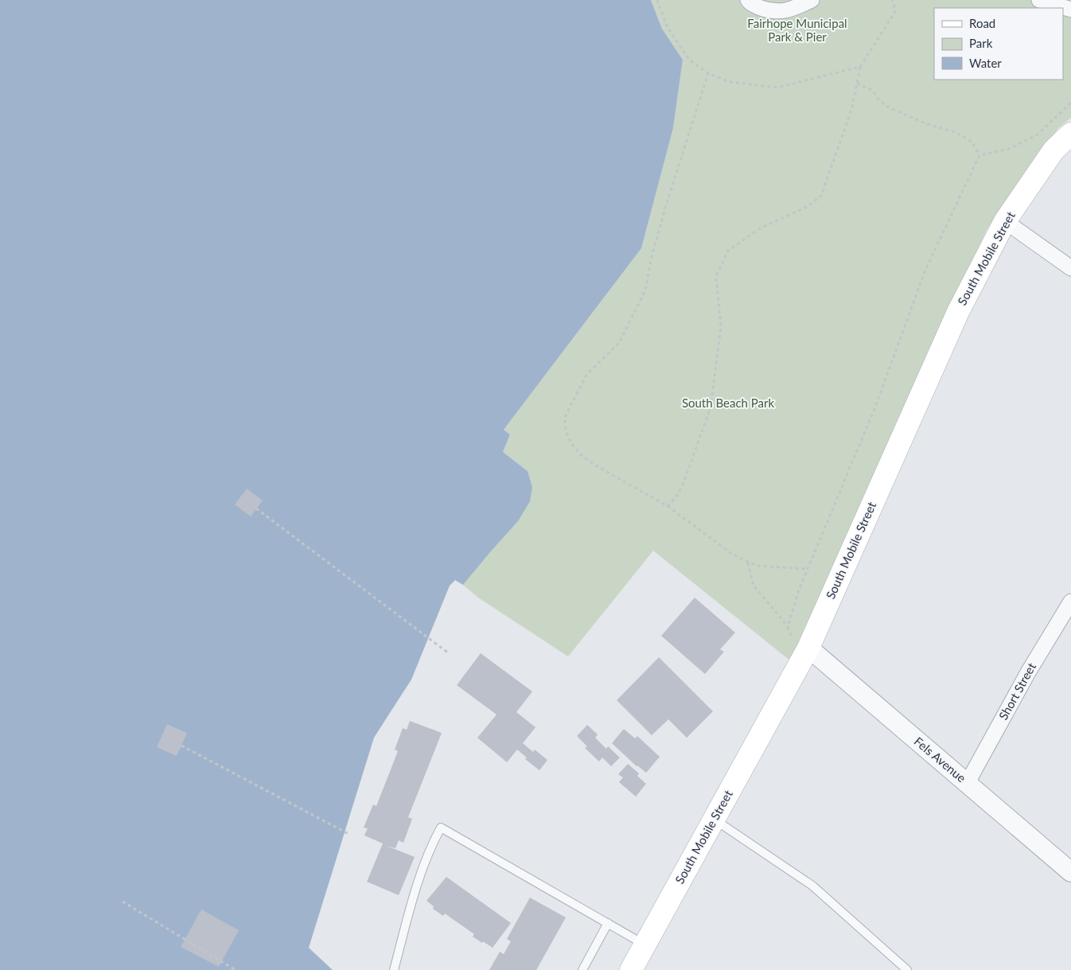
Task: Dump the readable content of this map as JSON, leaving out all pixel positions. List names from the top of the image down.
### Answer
{
  "streets": {
    "main road": ["South Mobile Street"],
    "street": ["Short Street", "Fels Avenue"]
  },
  "crossings": [
    ["South Mobile Street", "Fels Avenue"],
    ["Short Street", "Fels Avenue"]
  ],
  "parks": ["Fairhope Municipal Park & Pier", "South Beach Park"],
  "legend": ["Road", "Park", "Water"]
}
